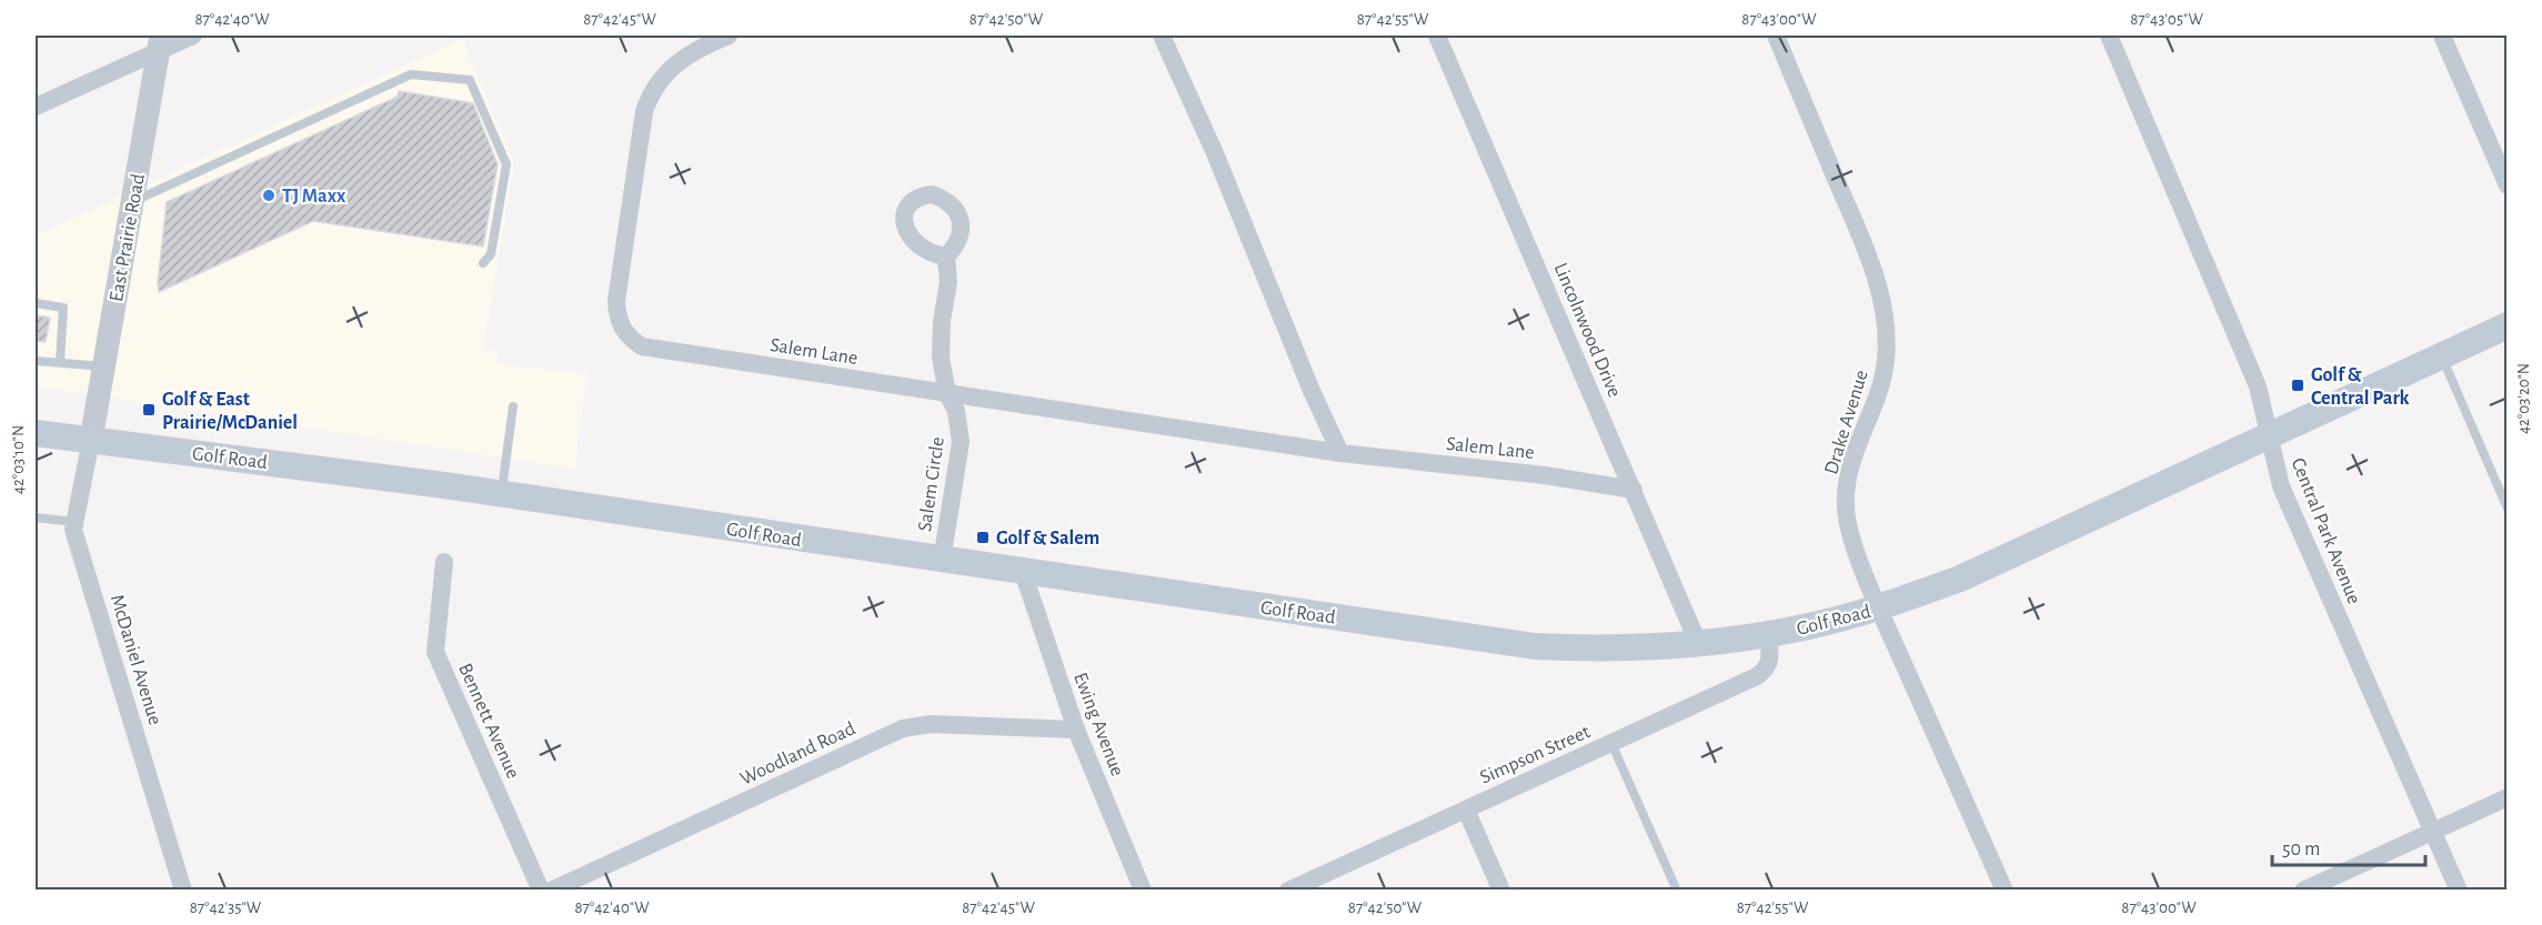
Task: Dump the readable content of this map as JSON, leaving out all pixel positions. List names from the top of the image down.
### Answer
{
  "streets": {
    "main road": ["Golf Road"],
    "street": [
      "East Prairie Road",
      "Lincolnwood Drive",
      "Salem Lane",
      "Drake Avenue",
      "Salem Circle",
      "Central Park Avenue",
      "McDaniel Avenue",
      "Bennett Avenue",
      "Ewing Avenue",
      "Woodland Road",
      "Simpson Street"
    ]
  },
  "crossings": [
    ["East Prairie Road", "Golf Road"],
    ["East Prairie Road", "McDaniel Avenue"],
    ["Lincolnwood Drive", "Salem Lane"],
    ["Lincolnwood Drive", "Golf Road"],
    ["Salem Lane", "Salem Circle"],
    ["Drake Avenue", "Golf Road"],
    ["Golf Road", "Salem Circle"],
    ["Golf Road", "Central Park Avenue"],
    ["Golf Road", "McDaniel Avenue"],
    ["Golf Road", "Ewing Avenue"],
    ["Golf Road", "Simpson Street"],
    ["Ewing Avenue", "Woodland Road"]
  ],
  "places": {
    "other": ["TJ Maxx"],
    "transit": ["Golf & Central Park", "Golf & East Prairie/McDaniel", "Golf & Salem"]
  },
  "scale_bar": "50 m",
  "coordinates": [
    "87°42'40\"W",
    "87°42'45\"W",
    "87°42'50\"W",
    "87°42'55\"W",
    "87°43'00\"W",
    "87°43'05\"W",
    "42°03'20\"N",
    "42°03'10\"N",
    "87°42'35\"W"
  ]
}
